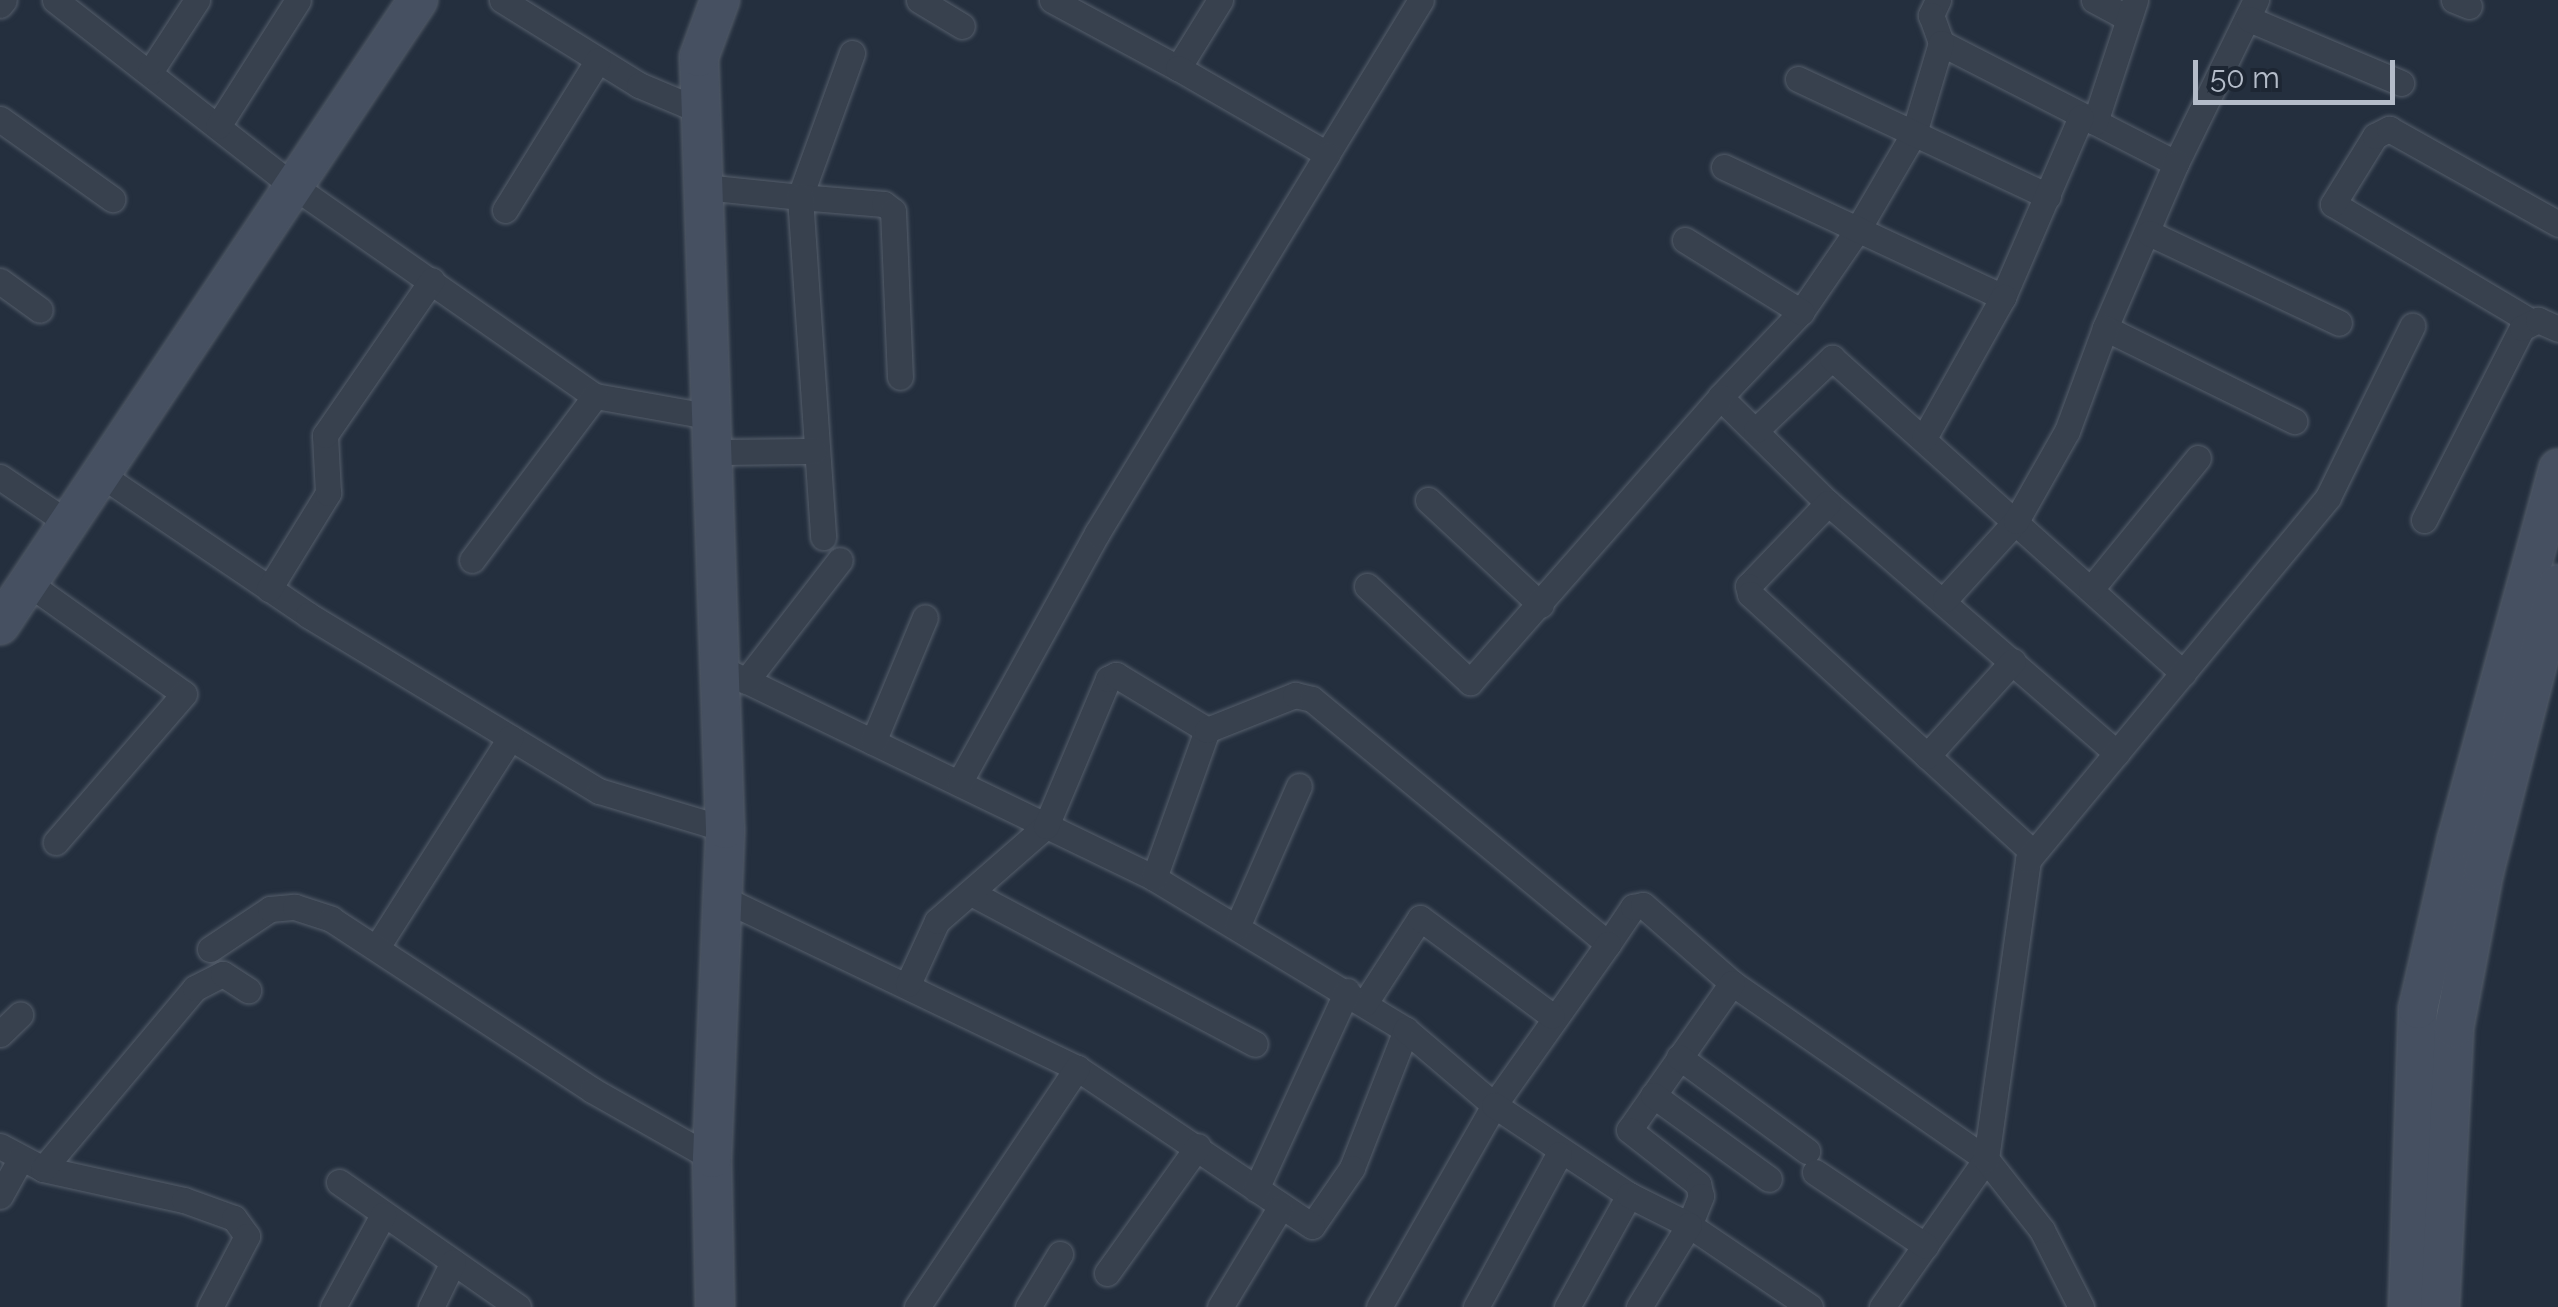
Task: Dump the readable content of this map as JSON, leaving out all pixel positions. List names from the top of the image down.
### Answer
{
  "scale_bar": "50 m"
}
